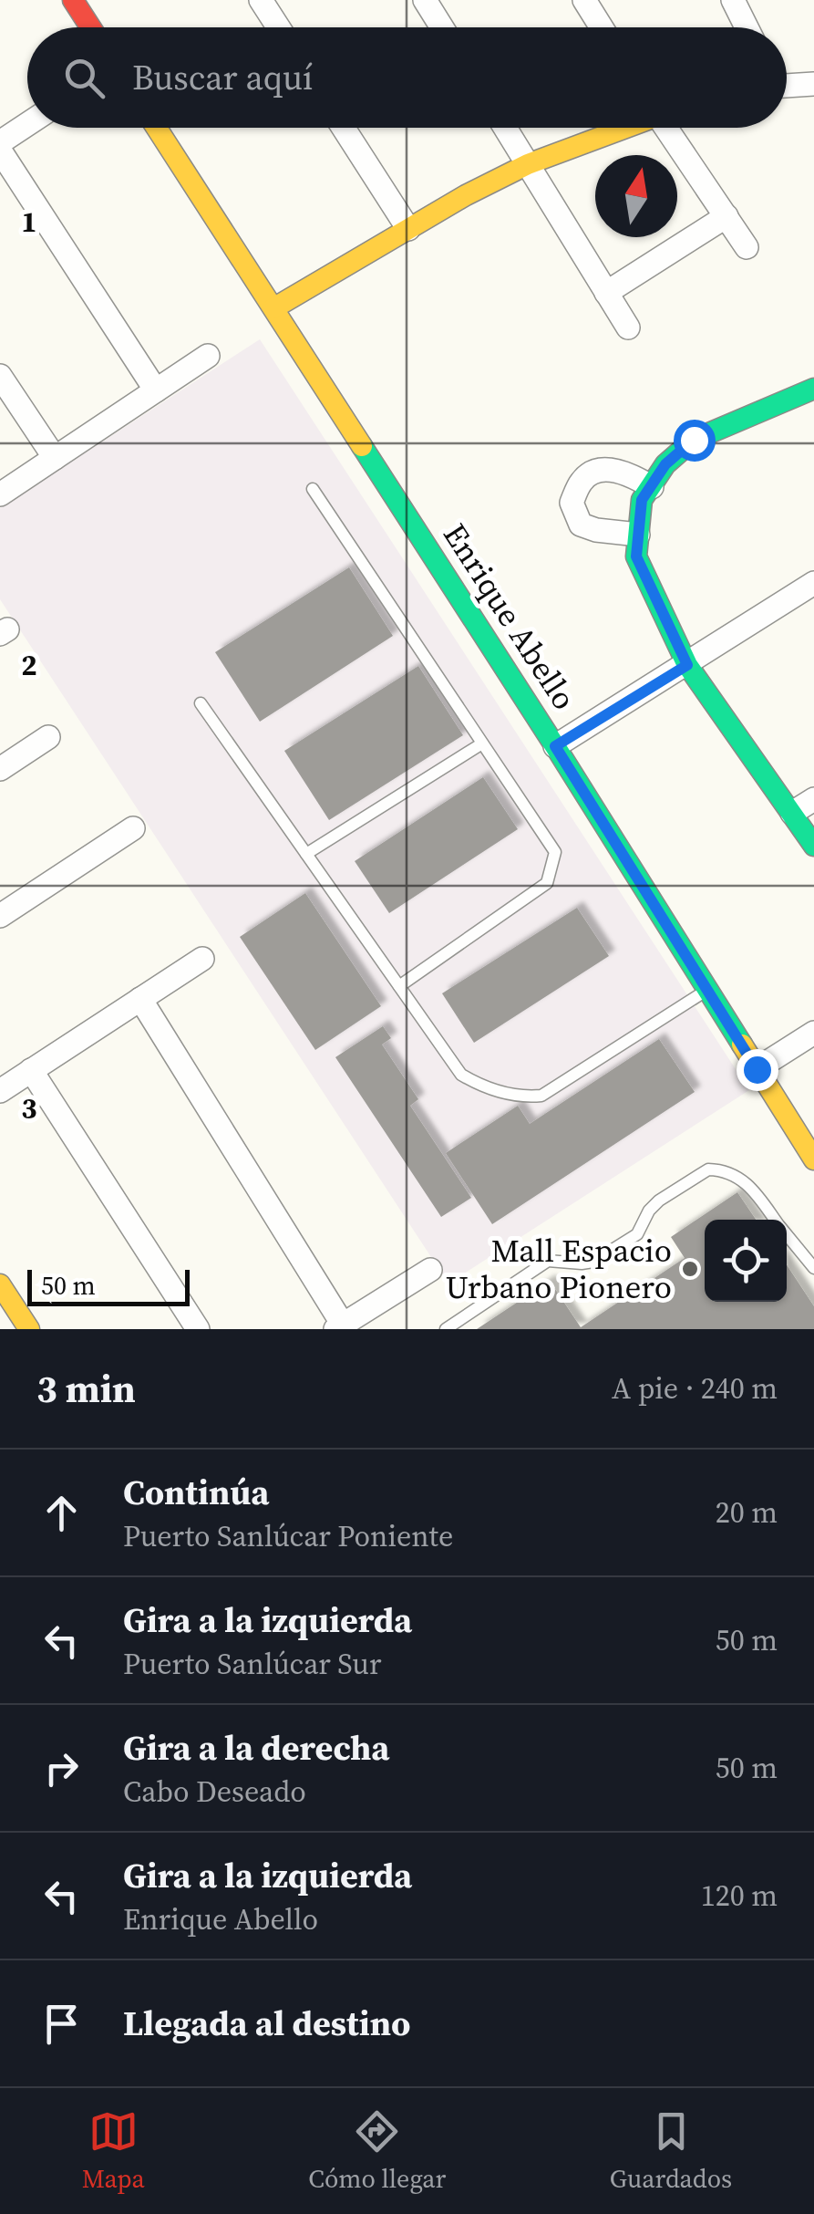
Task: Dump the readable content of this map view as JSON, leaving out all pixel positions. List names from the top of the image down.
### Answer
{
  "streets": {
    "street": ["Enrique Abello"]
  },
  "places": ["Mall Espacio Urbano Pionero"],
  "scale_bar": "50 m",
  "north": "top",
  "page": {
    "search": "Buscar aquí",
    "scale": "50 m",
    "heading": ["3 min", "A pie · 240 m"],
    "list": [
      ["Continúa", "Puerto Sanlúcar Poniente", "20 m"],
      ["Gira a la izquierda", "Puerto Sanlúcar Sur", "50 m"],
      ["Gira a la derecha", "Cabo Deseado", "50 m"],
      ["Gira a la izquierda", "Enrique Abello", "120 m"],
      "Llegada al destino"
    ],
    "nav": ["Mapa", "Cómo llegar", "Guardados"]
  },
  "grid": {
    "rows": ["1", "2", "3"]
  }
}
